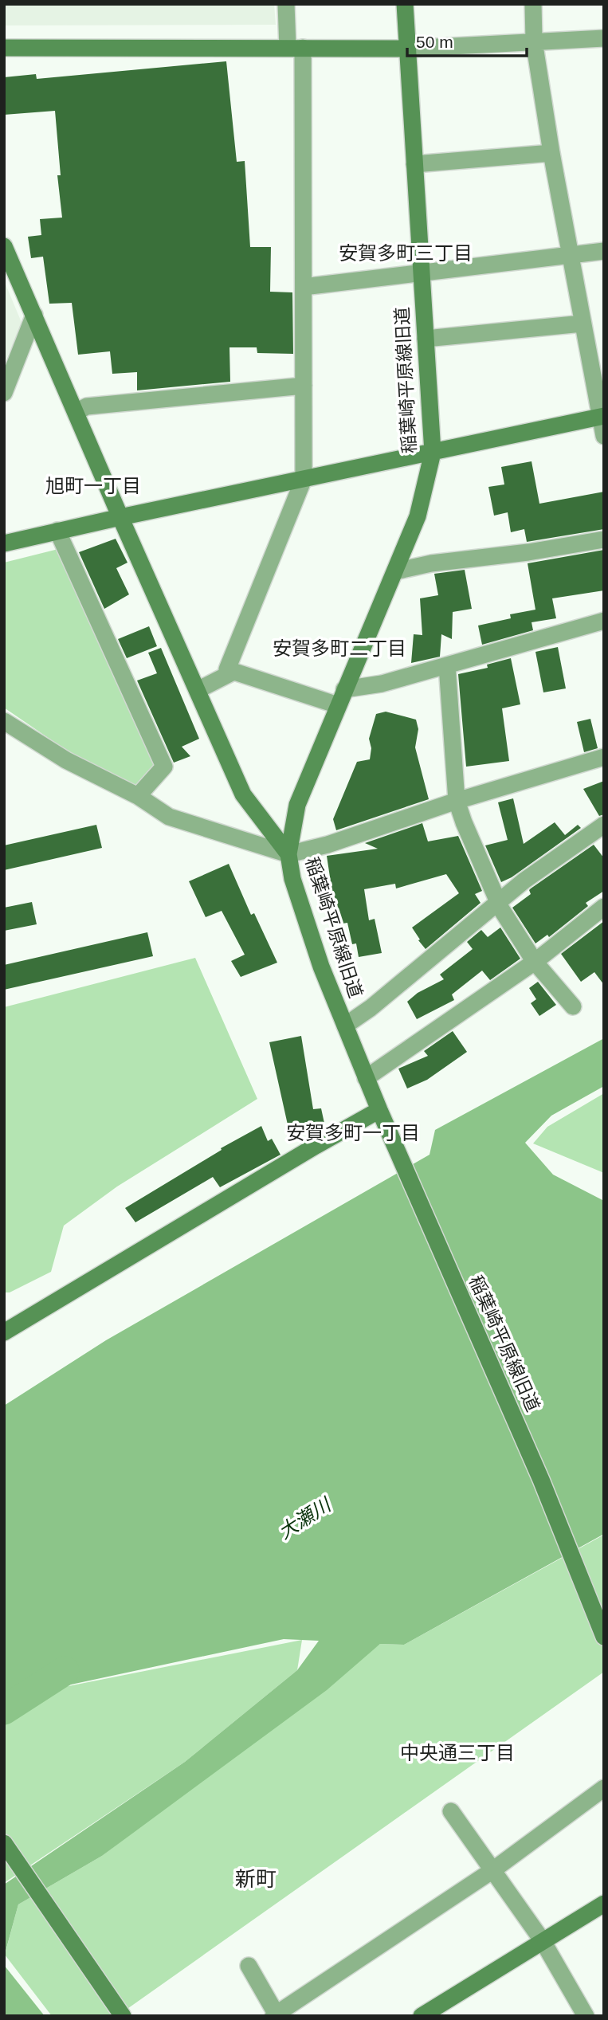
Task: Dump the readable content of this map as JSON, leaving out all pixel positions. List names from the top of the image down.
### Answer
{
  "streets": {
    "street": ["稲葉崎平原線旧道"]
  },
  "districts": [
    "安賀多町三丁目",
    "旭町一丁目",
    "安賀多町二丁目",
    "安賀多町一丁目",
    "中央通三丁目",
    "新町"
  ],
  "water": ["大瀬川"],
  "scale_bar": "50 m"
}
